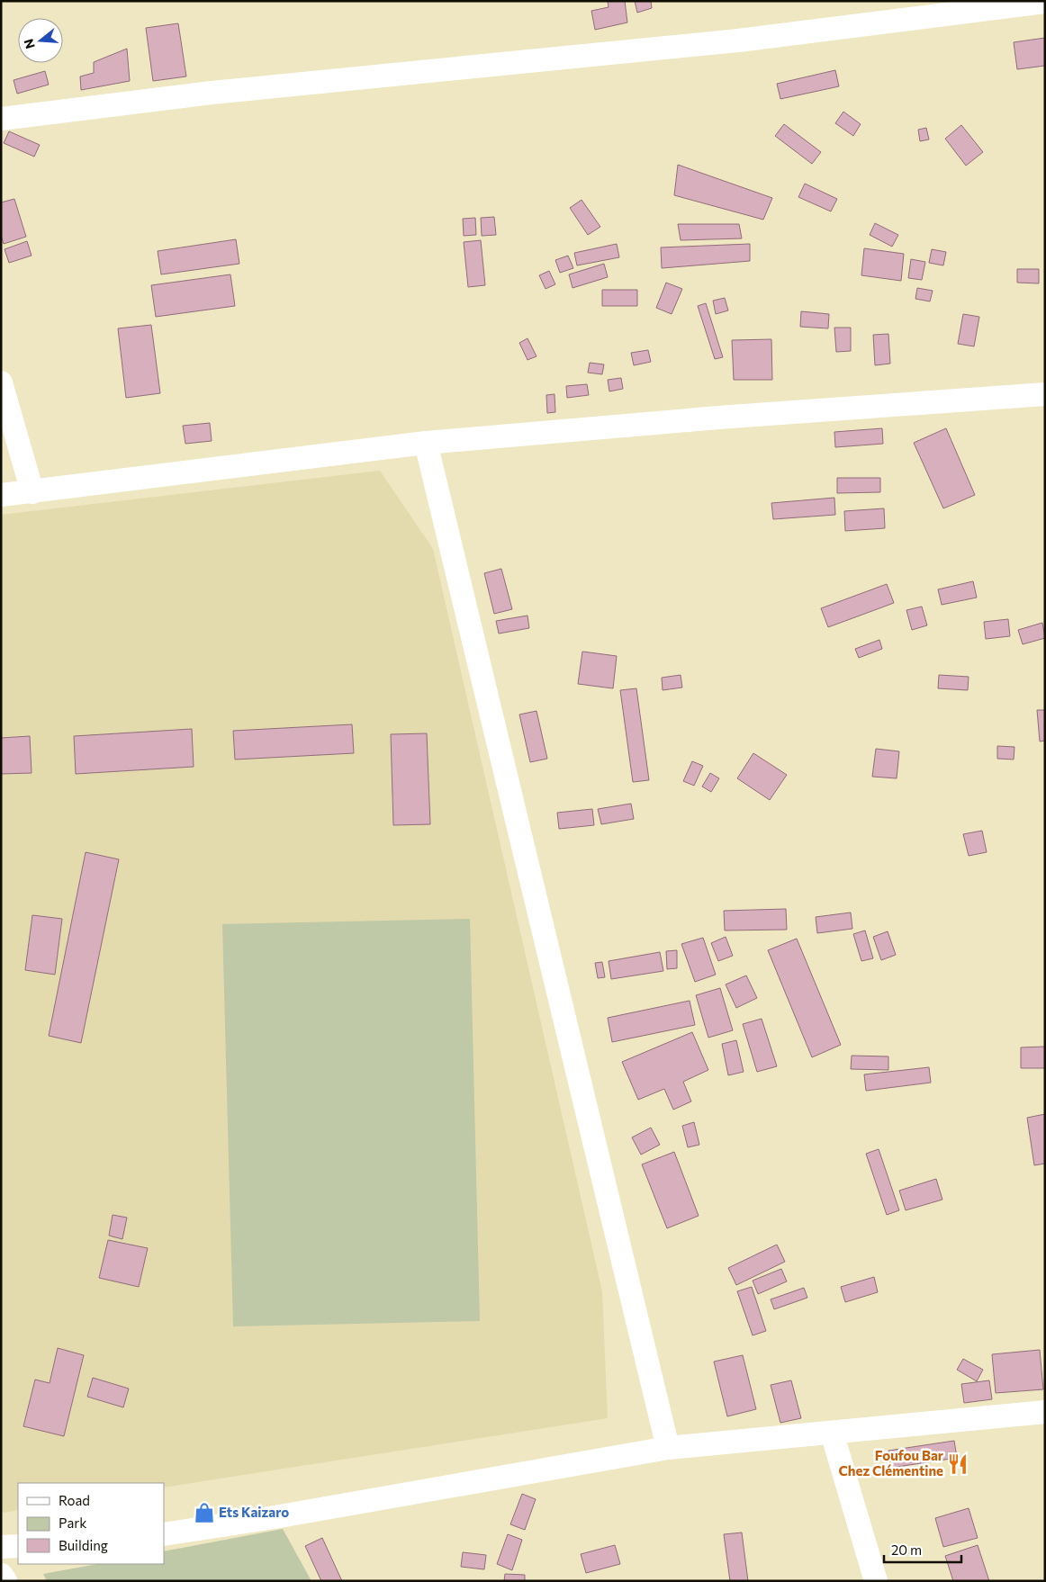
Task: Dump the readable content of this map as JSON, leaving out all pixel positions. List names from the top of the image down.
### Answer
{
  "places": {
    "restaurant": ["Foufou Bar Chez Clémentine"],
    "shop": ["Ets Kaizaro"]
  },
  "legend": ["Road", "Park", "Building"],
  "scale_bar": "20 m",
  "north": "left"
}
